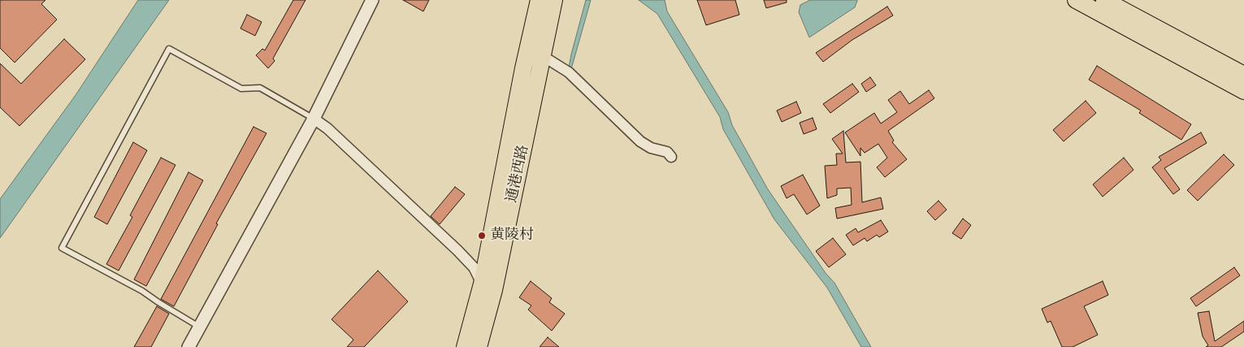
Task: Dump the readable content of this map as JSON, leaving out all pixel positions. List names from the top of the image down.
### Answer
{
  "streets": {
    "highway": ["通港西路"]
  },
  "places": ["黄陵村"]
}
